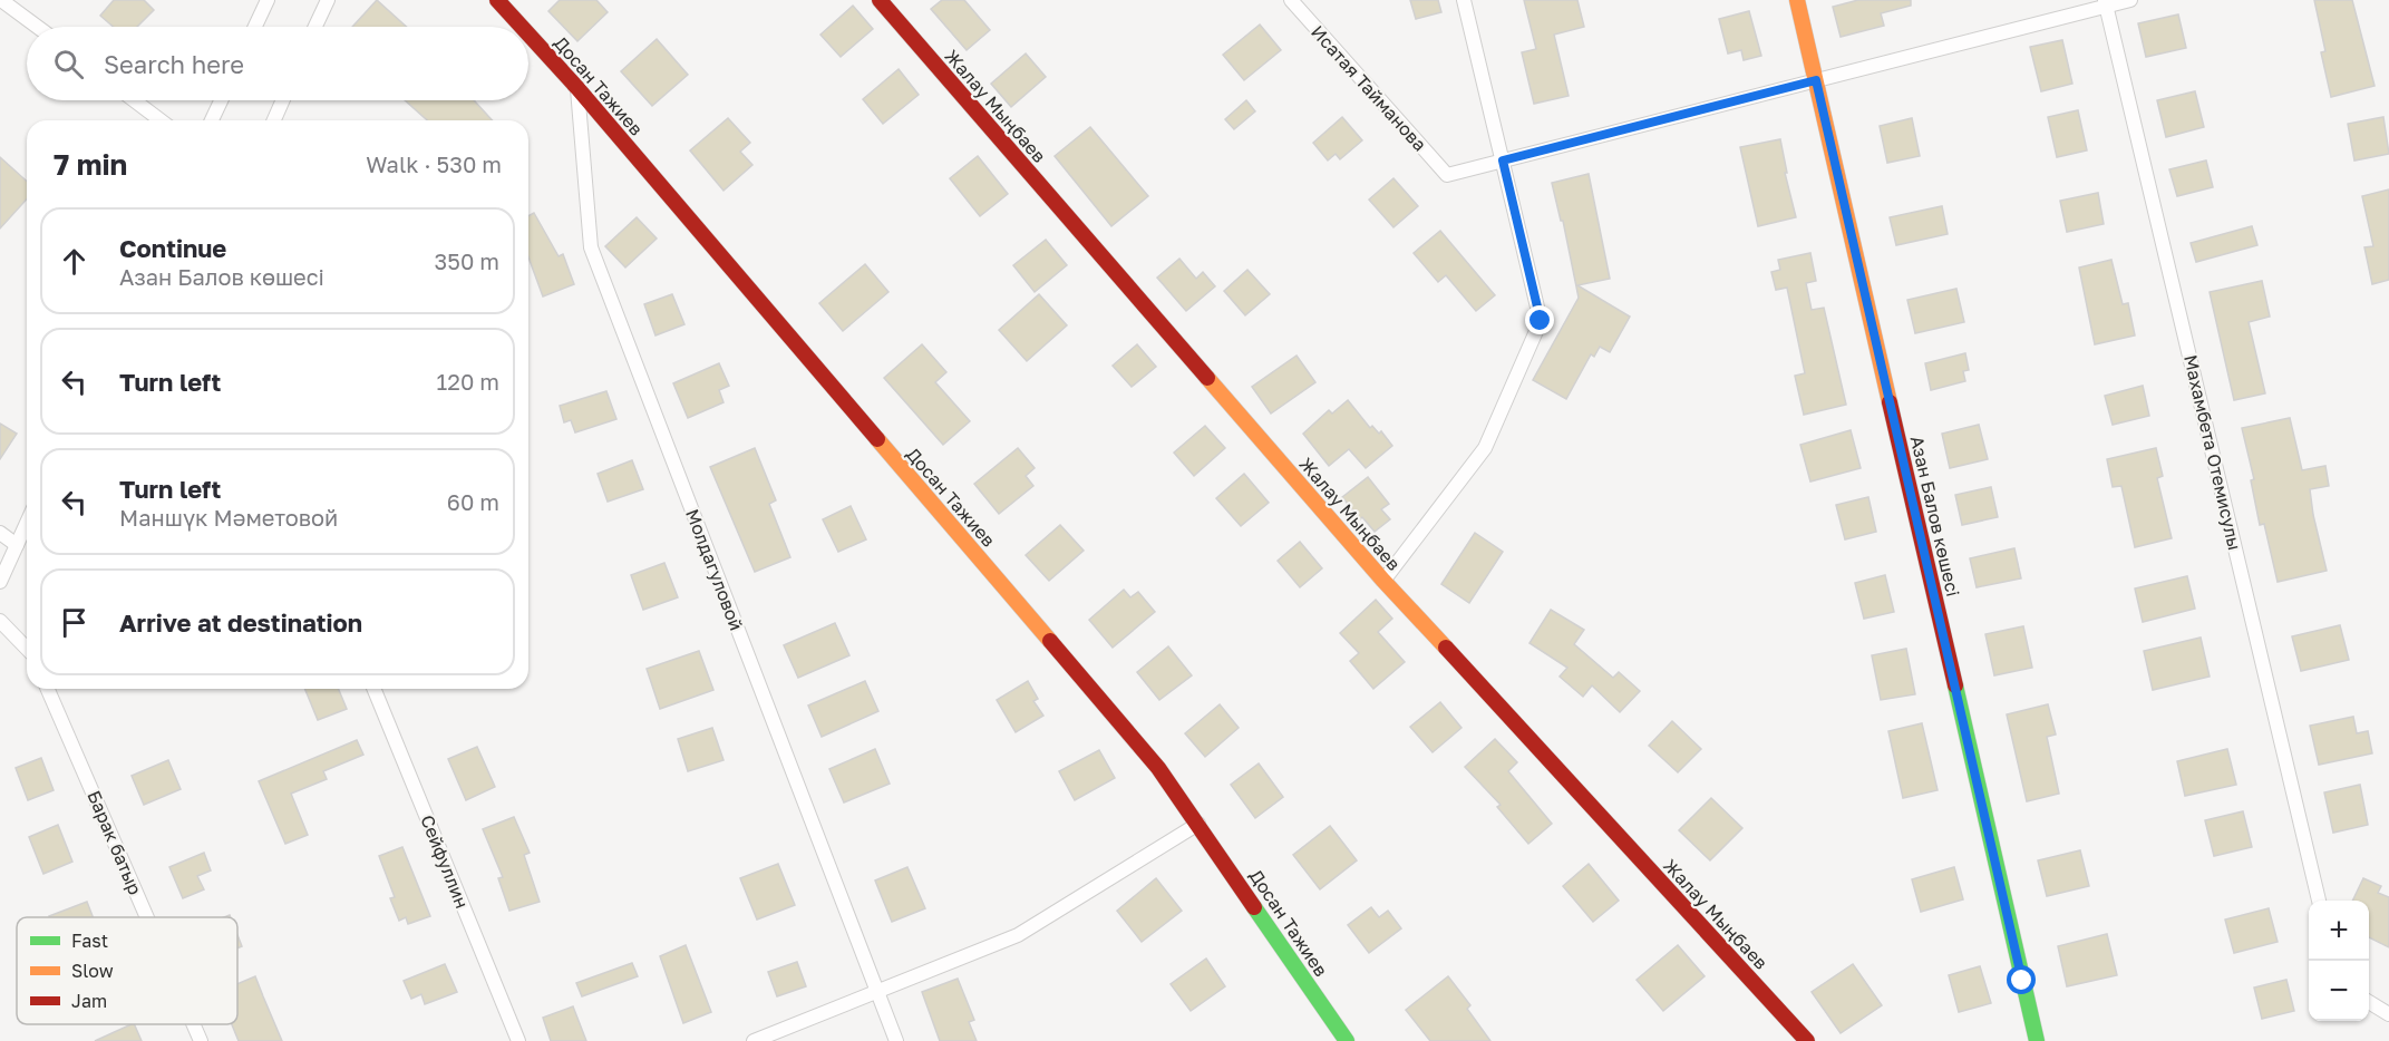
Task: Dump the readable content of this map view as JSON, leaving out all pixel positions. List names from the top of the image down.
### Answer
{
  "streets": {
    "street": [
      "Досан Тажиев",
      "Исатая Тайманова",
      "Жалау Мыңбаев",
      "Махамбета Отемисулы",
      "Азан Балов көшесі",
      "Молдагуловой",
      "Барак батыр",
      "Сейфуллин"
    ]
  },
  "crossings": [
    ["Досан Тажиев", "Молдагуловой"]
  ],
  "legend": ["Fast", "Slow", "Jam"],
  "page": {
    "search": "Search here",
    "heading": ["7 min", "Walk · 530 m"],
    "list": [
      ["Continue", "Азан Балов көшесі", "350 m"],
      ["Turn left", "120 m"],
      ["Turn left", "Маншүк Мәметовой", "60 m"],
      "Arrive at destination"
    ],
    "map_buttons": ["+", "−"]
  }
}
